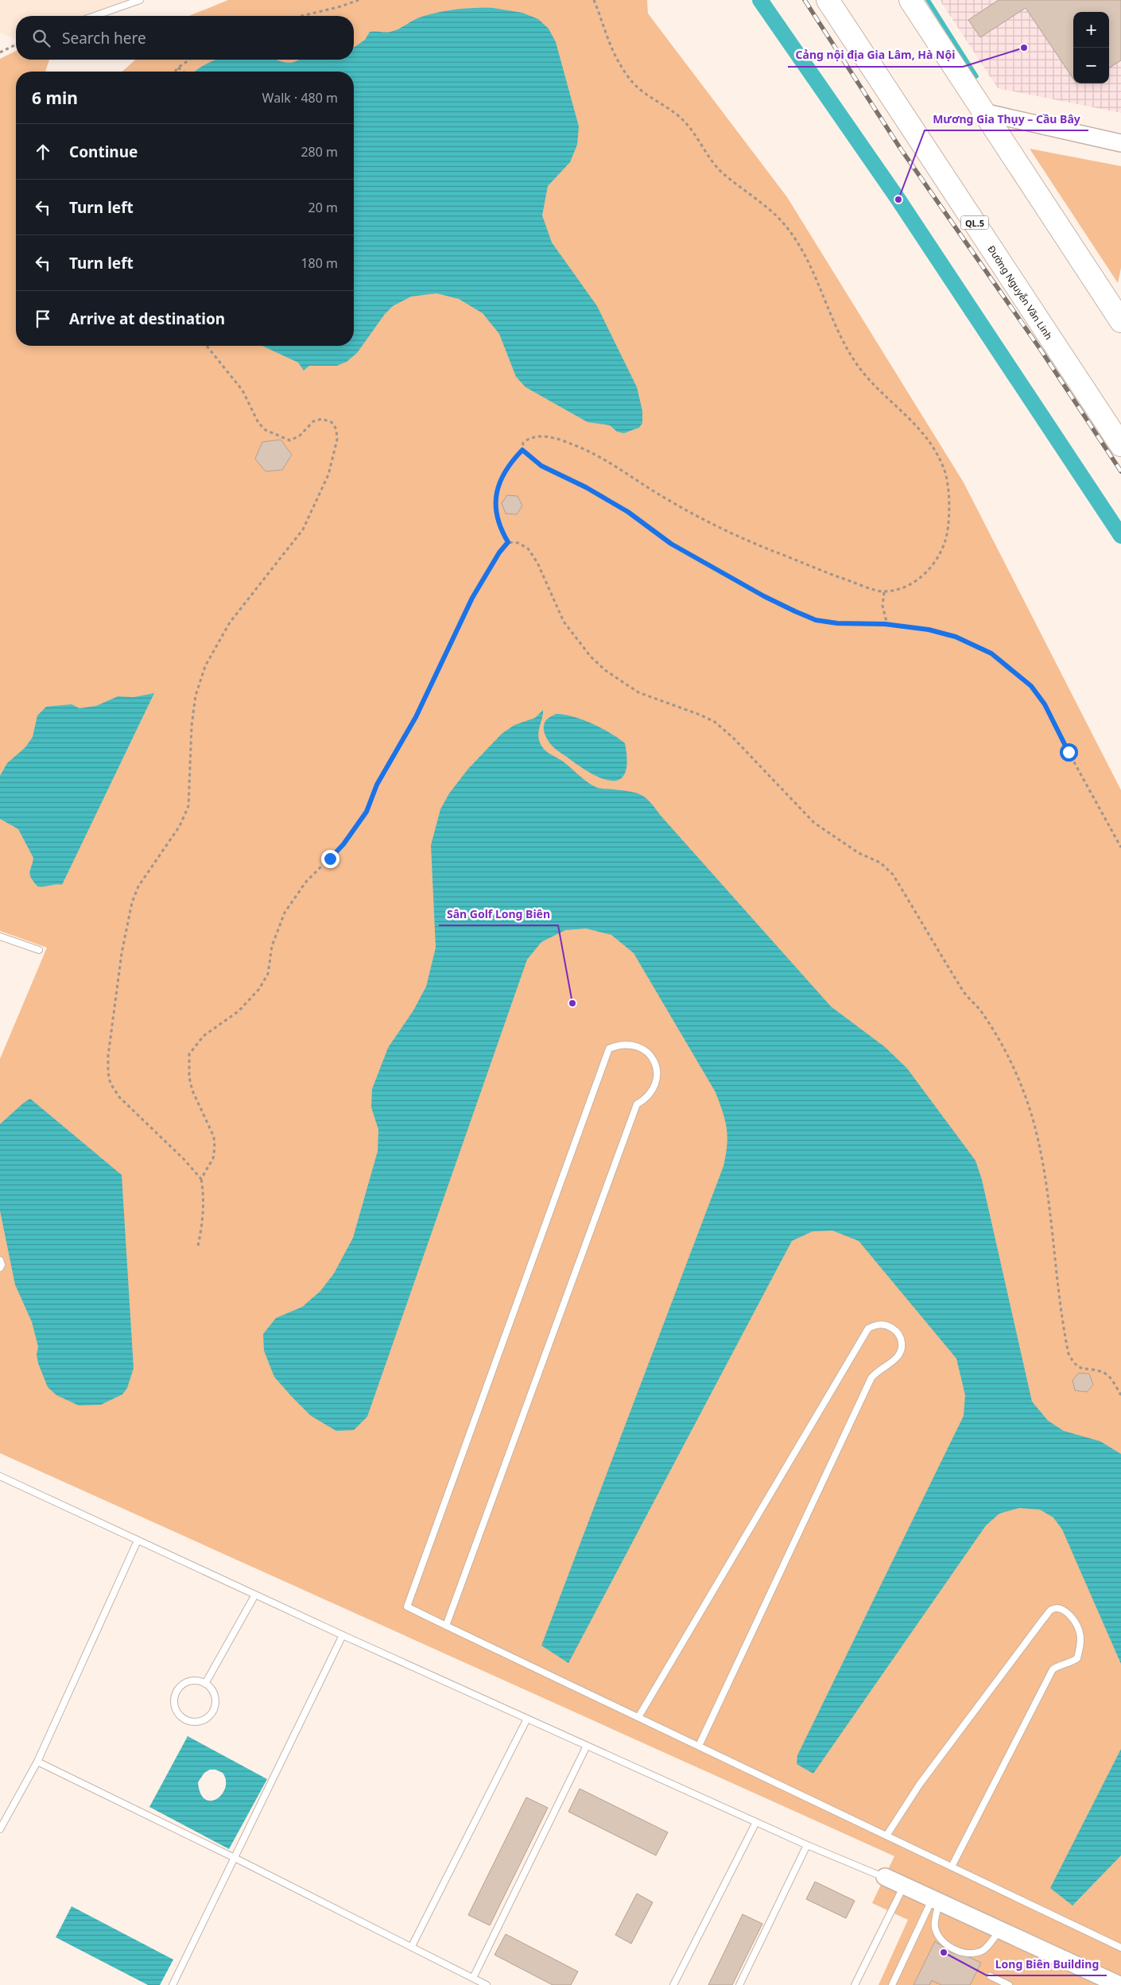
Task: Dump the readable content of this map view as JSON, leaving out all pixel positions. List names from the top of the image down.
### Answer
{
  "streets": {
    "highway": ["QL.5", "Đường Nguyễn Văn Linh"]
  },
  "places": [
    "Cảng nội địa Gia Lâm, Hà Nội",
    "Mương Gia Thụy – Cầu Bây",
    "Sân Golf Long Biên",
    "Long Biên Building"
  ],
  "page": {
    "map_buttons": ["+", "−"],
    "search": "Search here",
    "heading": ["6 min", "Walk · 480 m"],
    "list": [
      ["Continue", "280 m"],
      ["Turn left", "20 m"],
      ["Turn left", "180 m"],
      "Arrive at destination"
    ]
  }
}
